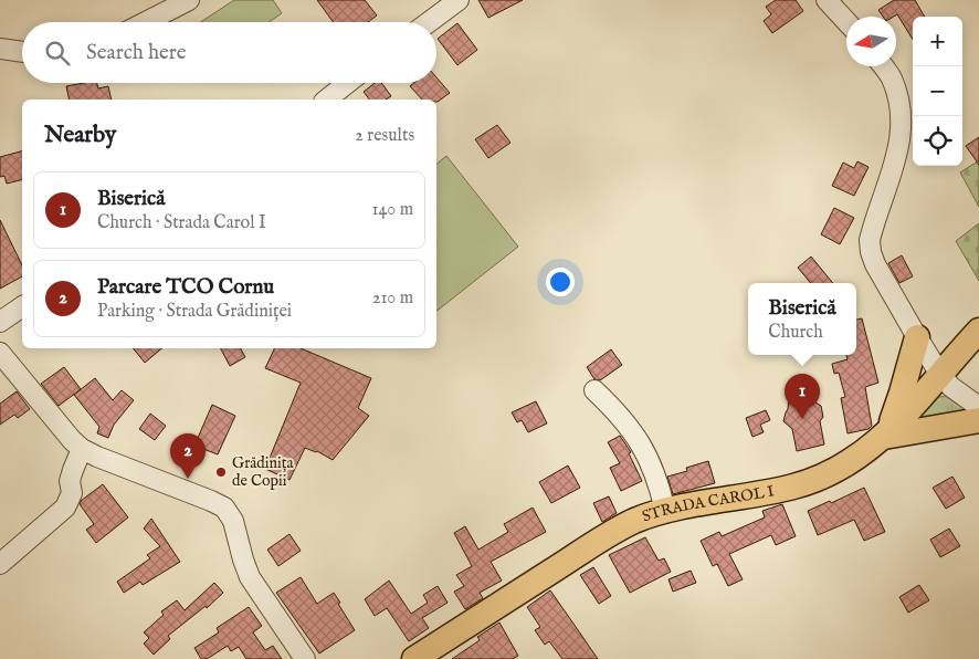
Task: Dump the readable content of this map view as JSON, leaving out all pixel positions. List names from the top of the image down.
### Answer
{
  "streets": {
    "main road": ["STRADA CAROL I"]
  },
  "places": ["Grădinița de Copii"],
  "north": "left",
  "page": {
    "map_buttons": ["+", "−"],
    "search": "Search here",
    "heading": ["Nearby", "2 results"],
    "list": [
      {
        "mark": "1",
        "name": "Biserică",
        "note": "Church · Strada Carol I",
        "value": "140 m"
      },
      {
        "mark": "2",
        "name": "Parcare TCO Cornu",
        "note": "Parking · Strada Grădiniței",
        "value": "210 m"
      }
    ],
    "popup": ["Biserică", "Church"],
    "pins": ["1", "2"]
  }
}
